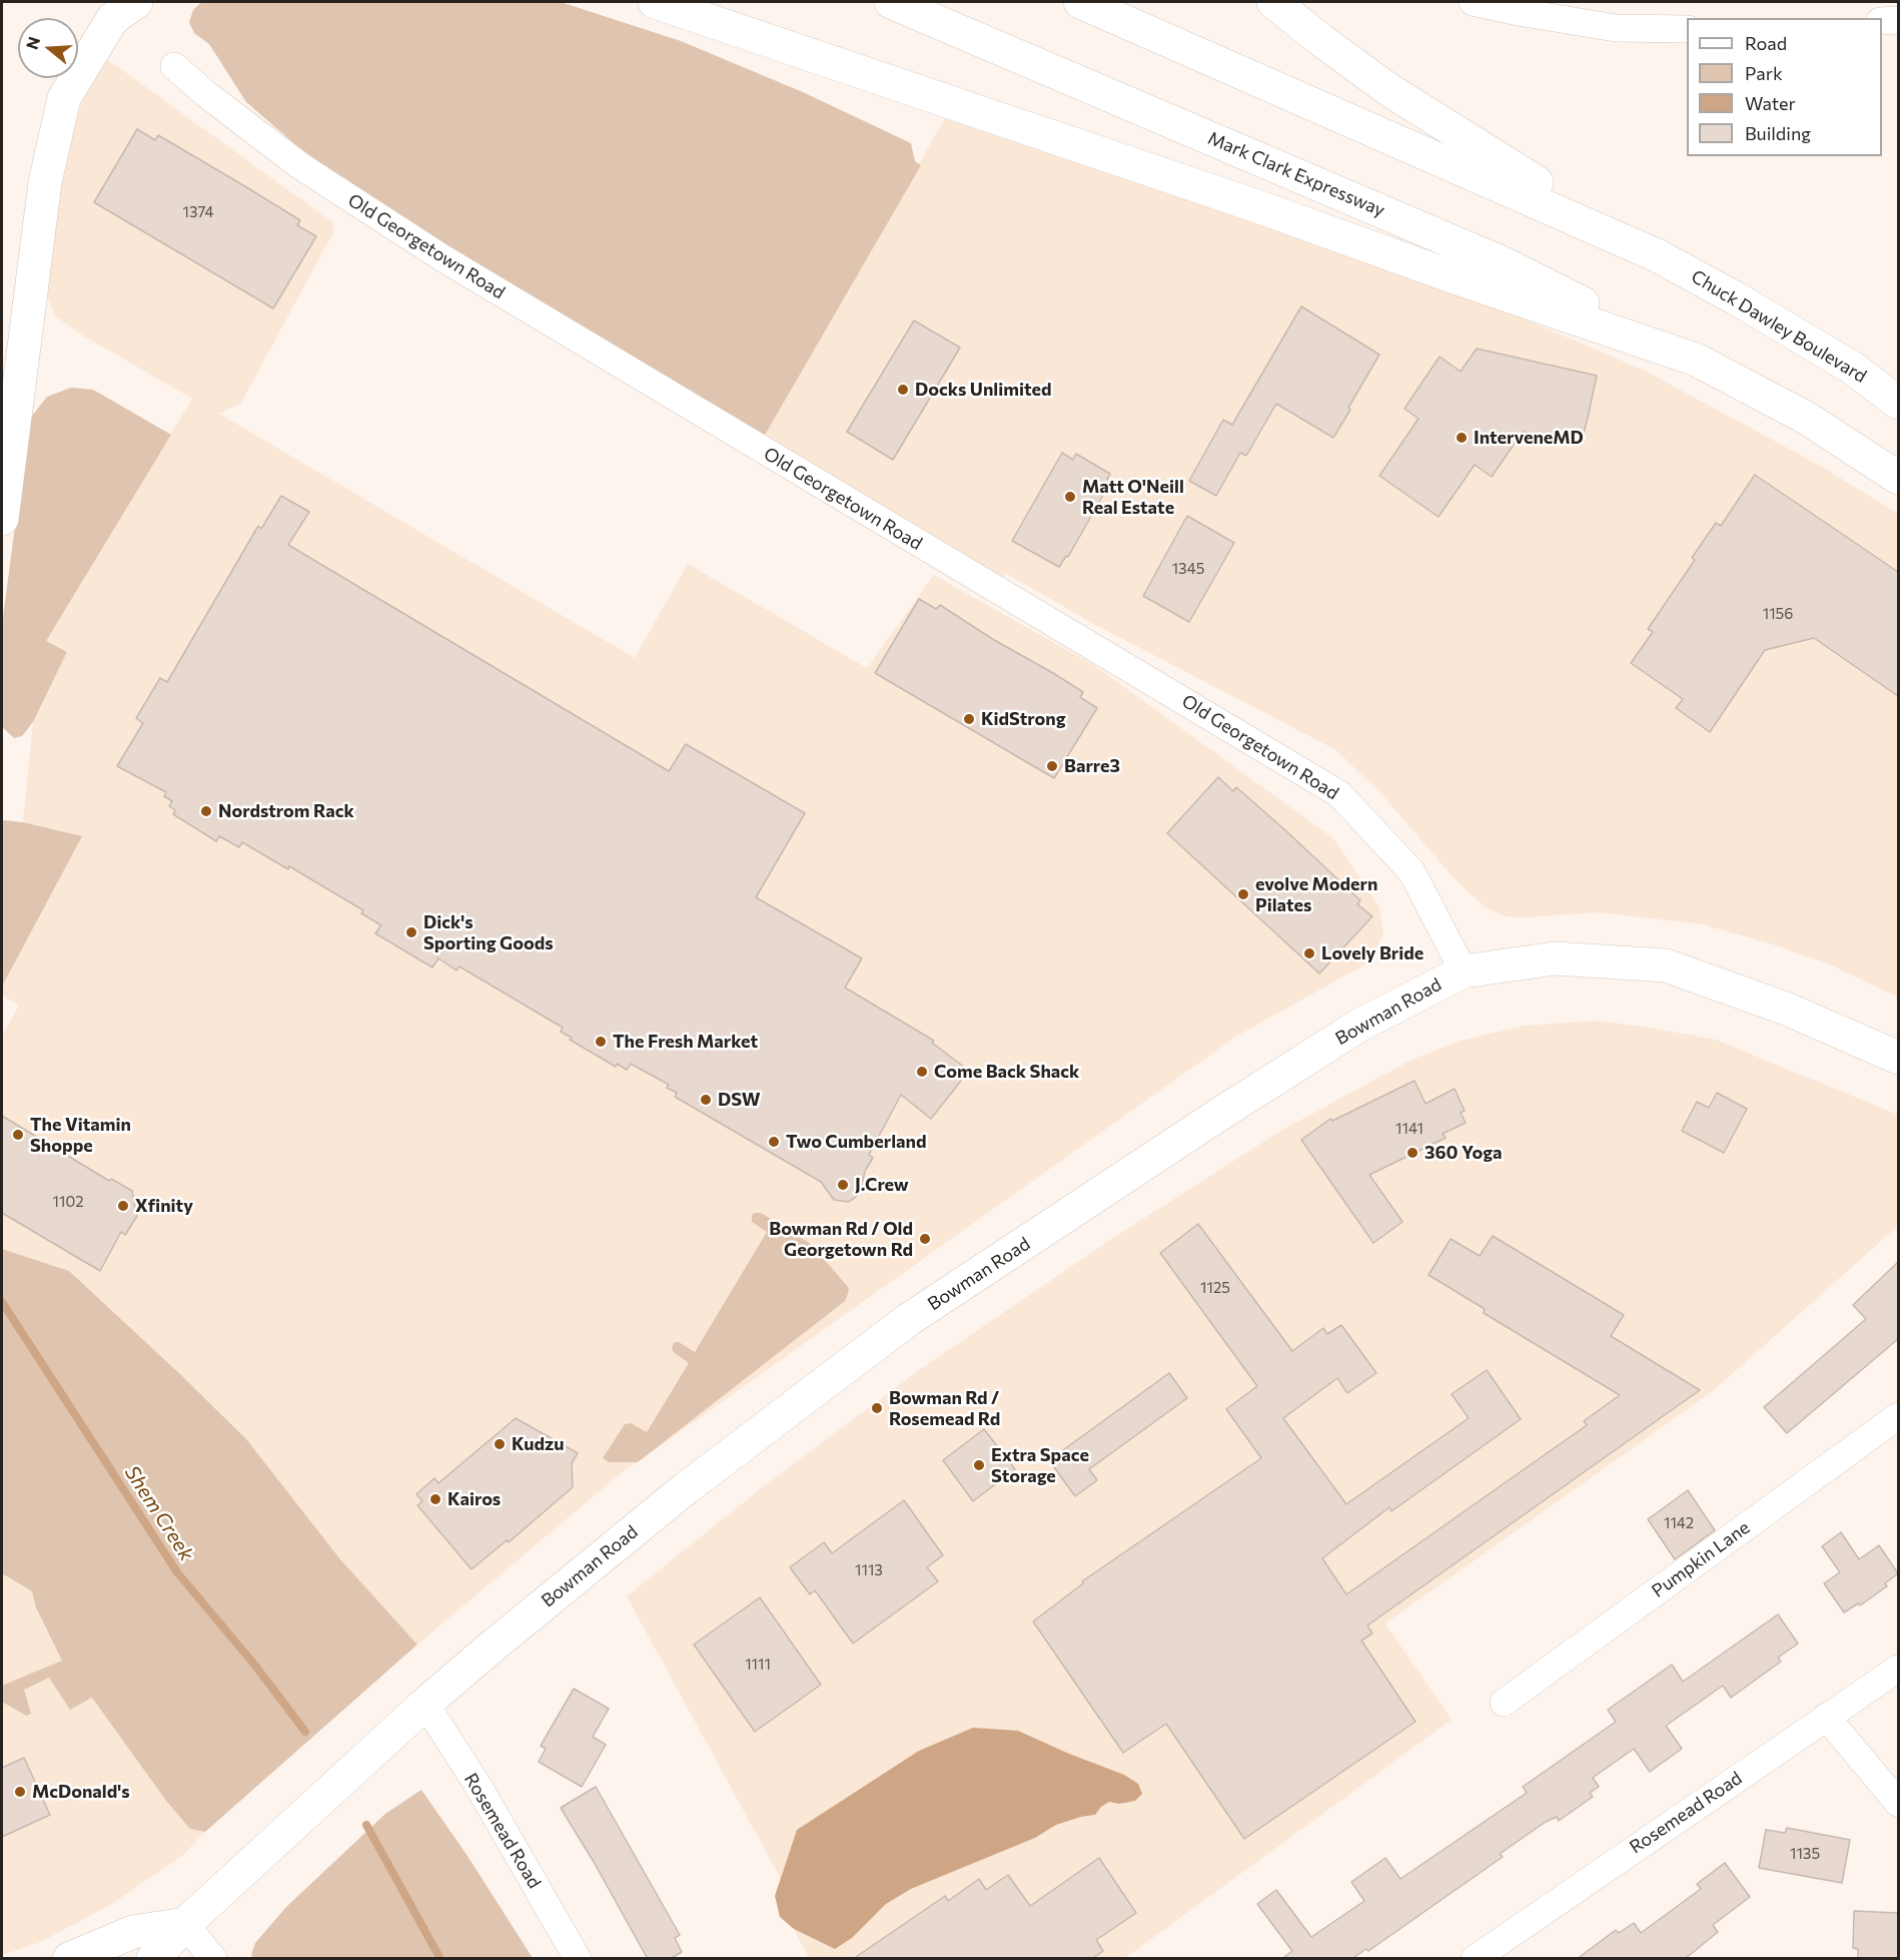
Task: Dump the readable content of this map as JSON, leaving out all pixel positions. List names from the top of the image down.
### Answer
{
  "streets": {
    "main road": ["Mark Clark Expressway", "Chuck Dawley Boulevard", "Bowman Road"],
    "street": ["Old Georgetown Road", "Pumpkin Lane", "Rosemead Road"]
  },
  "crossings": [
    ["Old Georgetown Road", "Bowman Road"],
    ["Bowman Road", "Rosemead Road"]
  ],
  "water": ["Shem Creek"],
  "places": [
    "Docks Unlimited",
    "InterveneMD",
    "Matt O'Neill Real Estate",
    "KidStrong",
    "Barre3",
    "Nordstrom Rack",
    "evolve Modern Pilates",
    "Dick's Sporting Goods",
    "Lovely Bride",
    "The Fresh Market",
    "Come Back Shack",
    "DSW",
    "The Vitamin Shoppe",
    "Two Cumberland",
    "360 Yoga",
    "J.Crew",
    "Xfinity",
    "Bowman Rd / Old Georgetown Rd",
    "Bowman Rd / Rosemead Rd",
    "Kudzu",
    "Extra Space Storage",
    "Kairos",
    "McDonald's"
  ],
  "house_numbers": [
    "1374",
    "1345",
    "1156",
    "1141",
    "1102",
    "1125",
    "1142",
    "1113",
    "1111",
    "1135"
  ],
  "legend": [
    "Road",
    "Park",
    "Water",
    "Building"
  ],
  "north": "left"
}
